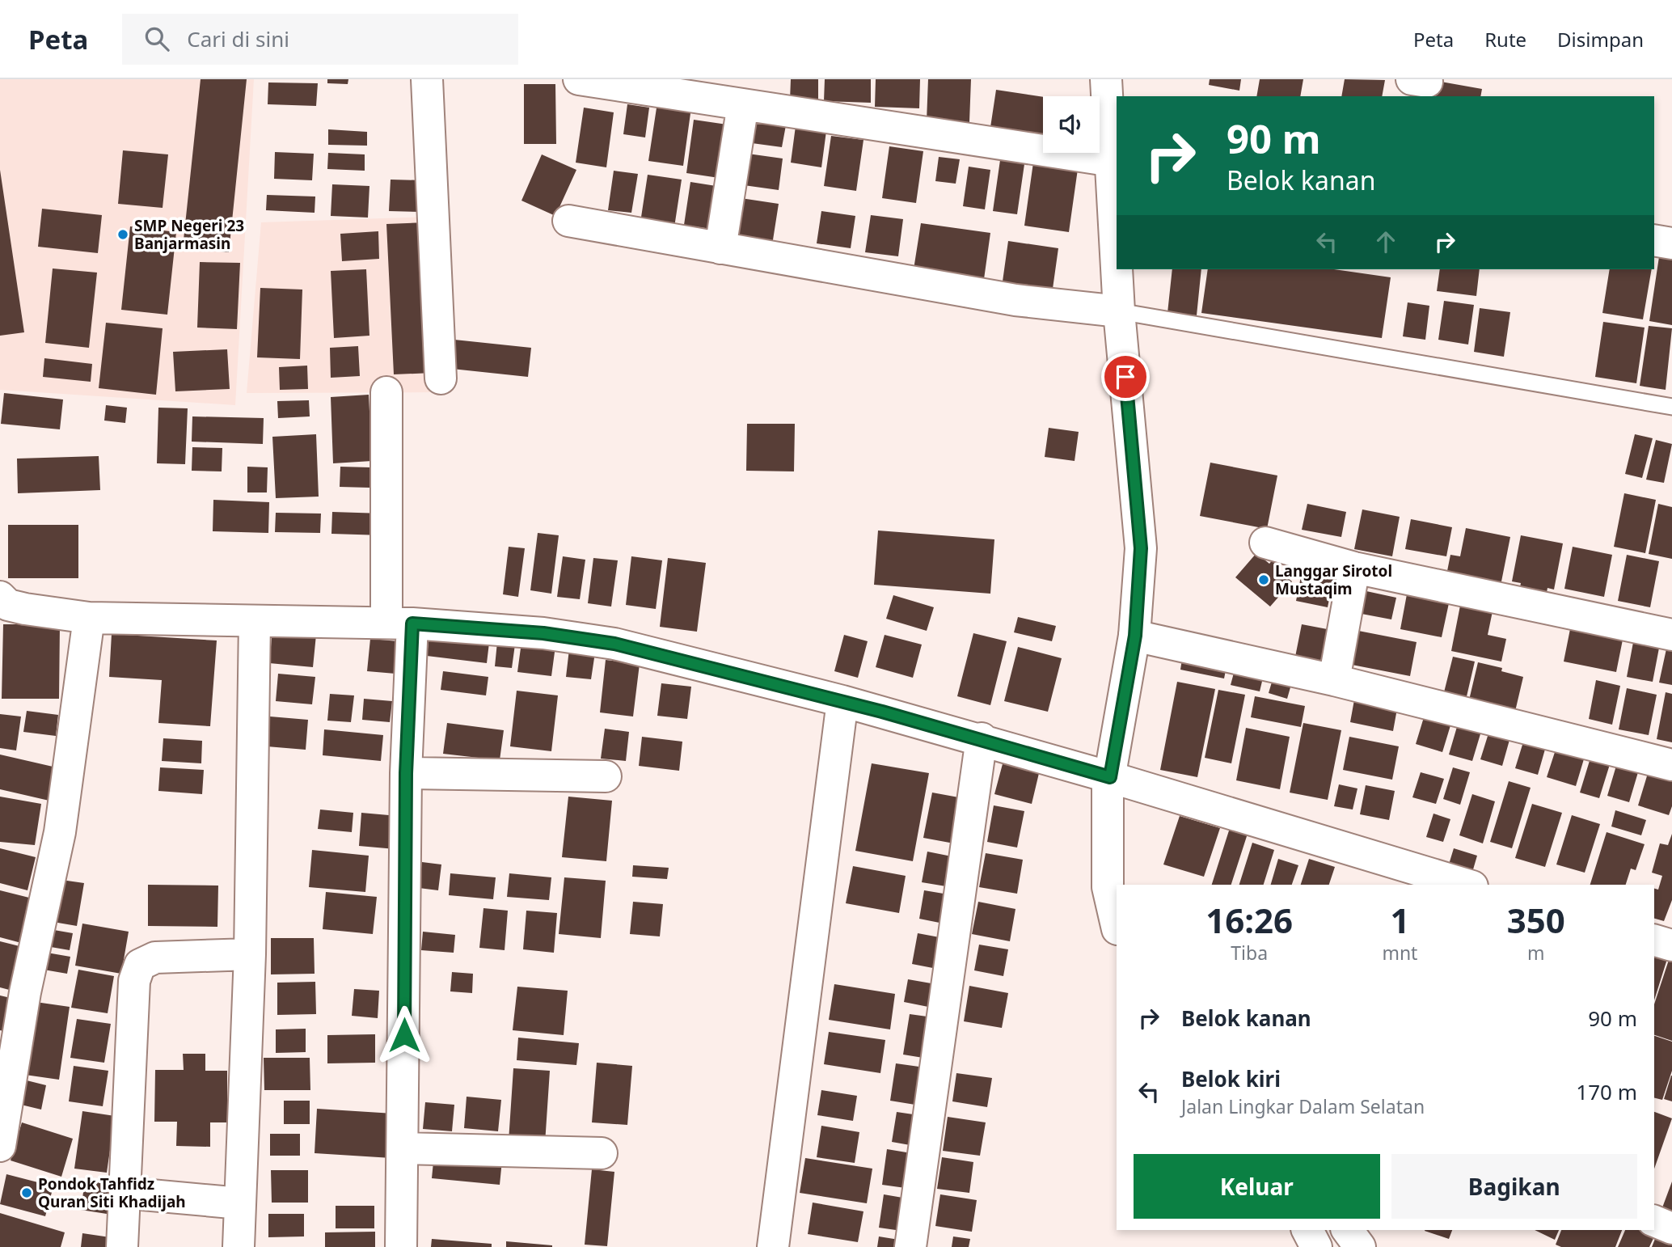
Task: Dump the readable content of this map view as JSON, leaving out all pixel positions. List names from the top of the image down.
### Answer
{
  "places": ["SMP Negeri 23 Banjarmasin", "Langgar Sirotol Mustaqim", "Pondok Tahfidz Quran Siti Khadijah"],
  "page": {
    "header": "Peta",
    "search": "Cari di sini",
    "nav": ["Peta", "Rute", "Disimpan"],
    "turn": ["90 m", "Belok kanan"],
    "eta": [
      "16:26",
      "Tiba",
      "1",
      "mnt",
      "350",
      "m"
    ],
    "list": [
      {
        "name": "Belok kanan",
        "value": "90 m"
      },
      {
        "name": "Belok kiri",
        "note": "Jalan Lingkar Dalam Selatan",
        "value": "170 m"
      }
    ],
    "buttons": ["Keluar", "Bagikan"]
  }
}
